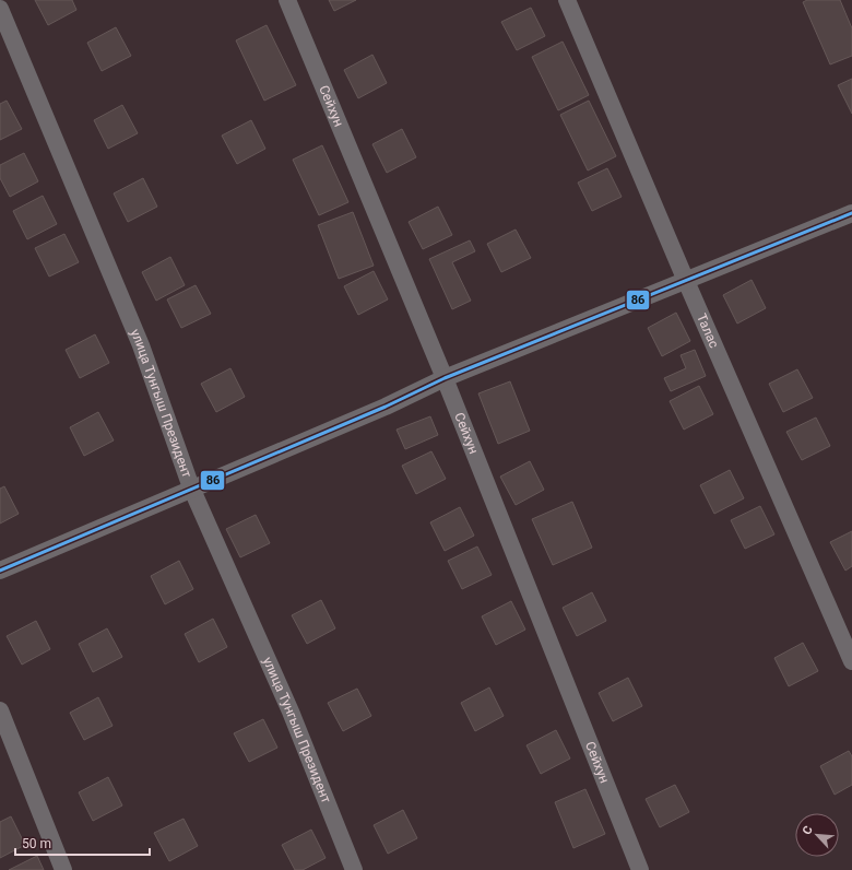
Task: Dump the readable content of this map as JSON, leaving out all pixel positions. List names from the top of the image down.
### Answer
{
  "streets": {
    "street": ["Сейхун", "Талас", "улица Тунгыш Президент"]
  },
  "lines": ["transit line 86"],
  "scale_bar": "50 m",
  "north": "top left"
}
